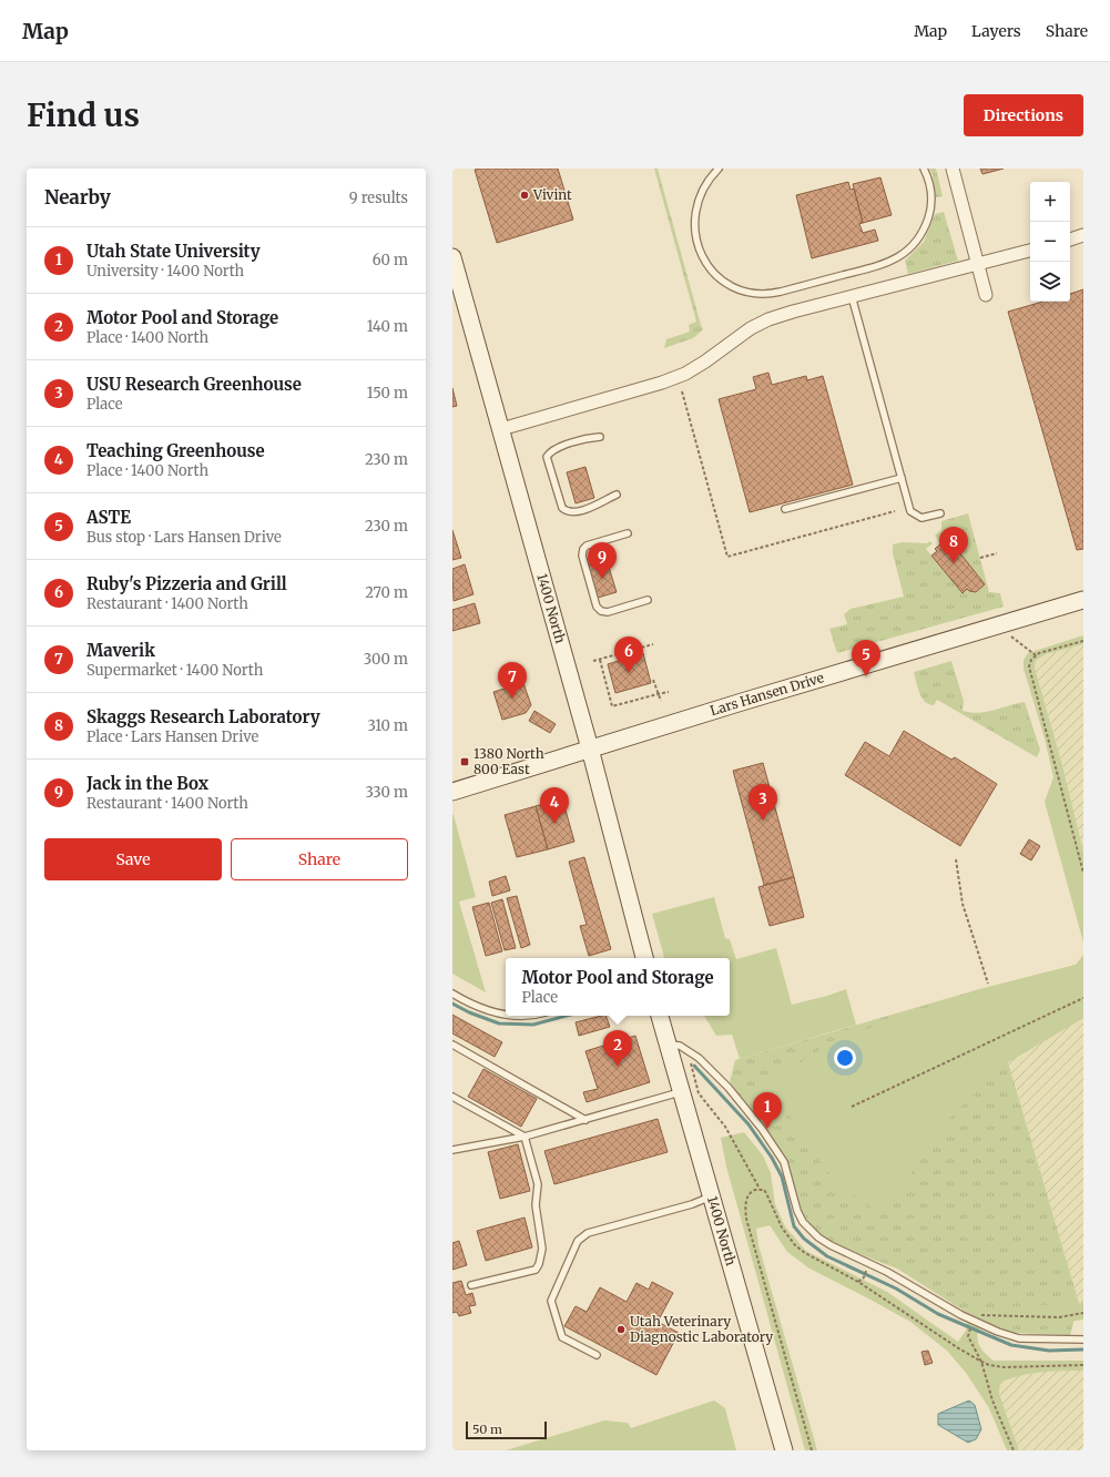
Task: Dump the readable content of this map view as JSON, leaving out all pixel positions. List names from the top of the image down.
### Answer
{
  "streets": {
    "main road": ["1400 North", "Lars Hansen Drive"]
  },
  "crossings": [
    ["1400 North", "Lars Hansen Drive"]
  ],
  "places": {
    "other": ["Vivint", "Utah Veterinary Diagnostic Laboratory"],
    "transit": ["1380 North 800 East"]
  },
  "scale_bar": "50 m",
  "page": {
    "header": "Map",
    "nav": ["Map", "Layers", "Share"],
    "buttons": [
      "Directions",
      ["Save", "Share"]
    ],
    "title": "Find us",
    "heading": ["Nearby", "9 results"],
    "map_buttons": ["+", "−"],
    "list": [
      {
        "mark": "1",
        "name": "Utah State University",
        "note": "University · 1400 North",
        "value": "60 m"
      },
      {
        "mark": "2",
        "name": "Motor Pool and Storage",
        "note": "Place · 1400 North",
        "value": "140 m"
      },
      {
        "mark": "3",
        "name": "USU Research Greenhouse",
        "note": "Place",
        "value": "150 m"
      },
      {
        "mark": "4",
        "name": "Teaching Greenhouse",
        "note": "Place · 1400 North",
        "value": "230 m"
      },
      {
        "mark": "5",
        "name": "ASTE",
        "note": "Bus stop · Lars Hansen Drive",
        "value": "230 m"
      },
      {
        "mark": "6",
        "name": "Ruby's Pizzeria and Grill",
        "note": "Restaurant · 1400 North",
        "value": "270 m"
      },
      {
        "mark": "7",
        "name": "Maverik",
        "note": "Supermarket · 1400 North",
        "value": "300 m"
      },
      {
        "mark": "8",
        "name": "Skaggs Research Laboratory",
        "note": "Place · Lars Hansen Drive",
        "value": "310 m"
      },
      {
        "mark": "9",
        "name": "Jack in the Box",
        "note": "Restaurant · 1400 North",
        "value": "330 m"
      }
    ],
    "pins": [
      "8",
      "9",
      "6",
      "5",
      "7",
      "3",
      "4",
      "2",
      "1"
    ],
    "popup": ["Motor Pool and Storage", "Place"],
    "scale": "50 m"
  }
}
